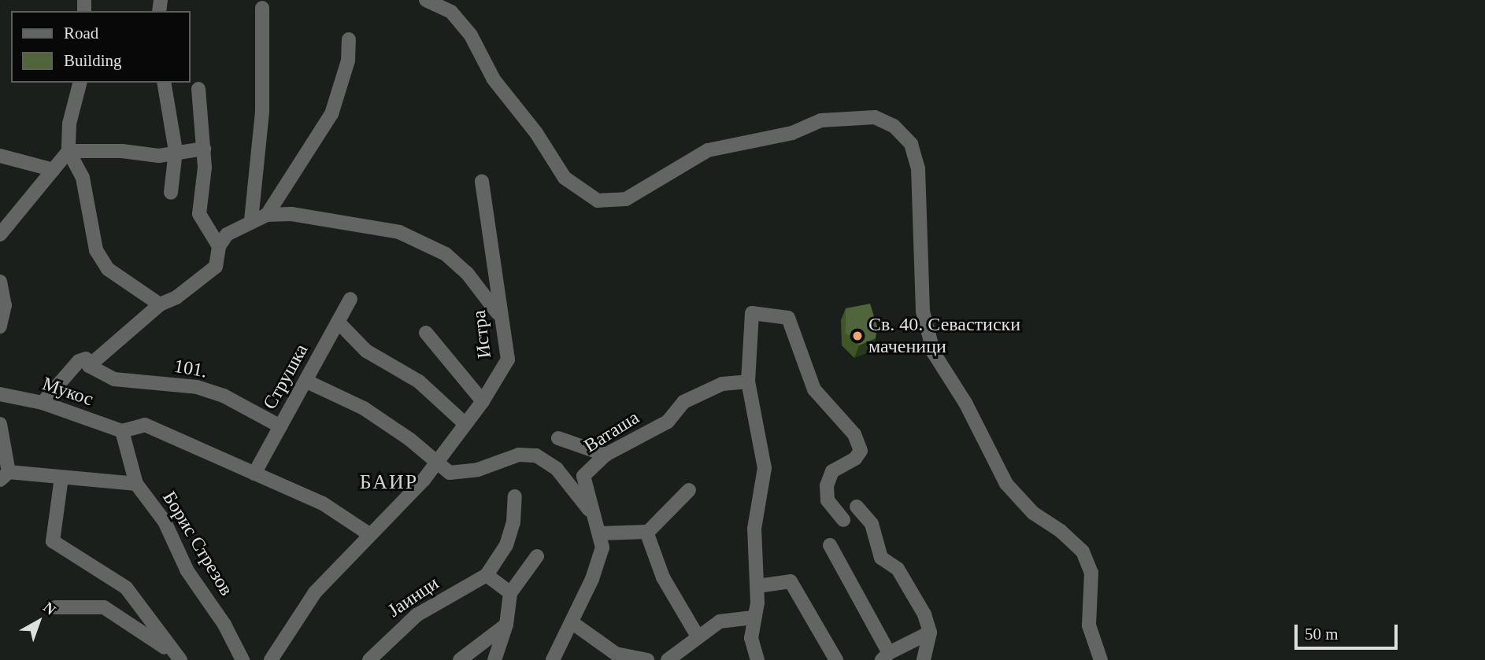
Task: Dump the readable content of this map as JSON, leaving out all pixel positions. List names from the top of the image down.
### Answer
{
  "streets": {
    "street": [
      "Истра",
      "101.",
      "Струшка",
      "Мукос",
      "Ваташа",
      "Борис Стрезов",
      "Јаинци"
    ]
  },
  "crossings": [
    ["101.", "Струшка"]
  ],
  "districts": ["БАИР"],
  "places": ["Св. 40. Севастиски маченици"],
  "legend": ["Road", "Building"],
  "scale_bar": "50 m",
  "north": "top right"
}
